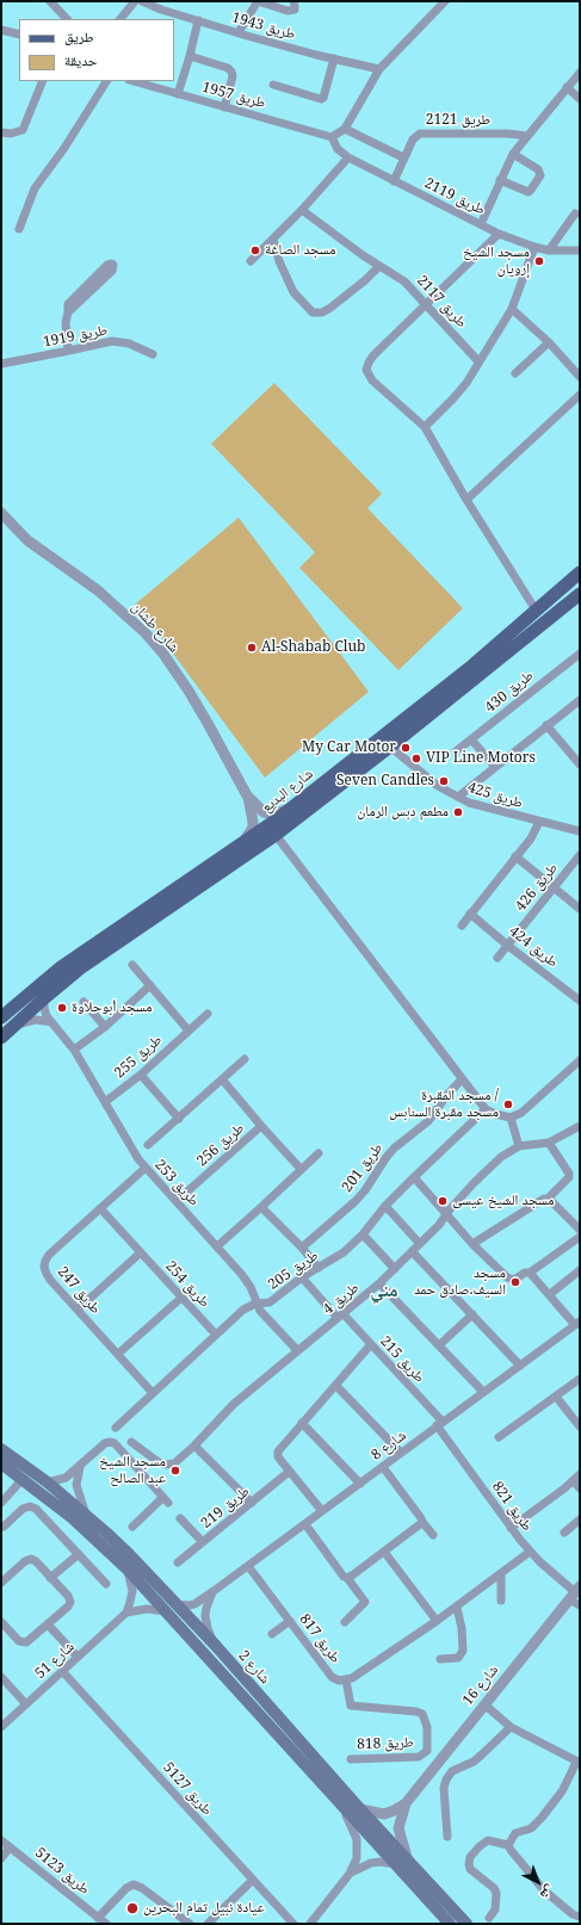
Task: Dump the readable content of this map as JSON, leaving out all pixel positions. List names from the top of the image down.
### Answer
{
  "streets": {
    "main road": ["شارع البديع", "شارع 2"],
    "street": [
      "طريق 1943",
      "طريق 1957",
      "طريق 2121",
      "طريق 2119",
      "طريق 2117",
      "طريق 1919",
      "شارع طشان",
      "طريق 430",
      "طريق 425",
      "طريق 426",
      "طريق 424",
      "طريق 255",
      "طريق 256",
      "طريق 201",
      "طريق 253",
      "طريق 205",
      "طريق 254",
      "طريق 247",
      "طريق 4",
      "طريق 215",
      "شارع 8",
      "طريق 821",
      "طريق 219",
      "طريق 817",
      "شارع 51",
      "شارع 16",
      "طريق 818",
      "طريق 5127",
      "طريق 5123"
    ]
  },
  "crossings": [
    ["طريق 1957", "طريق 2119"],
    ["طريق 2121", "طريق 2119"],
    ["شارع البديع", "طريق 425"],
    ["شارع البديع", "طريق 253"],
    ["طريق 426", "طريق 424"],
    ["طريق 255", "طريق 253"],
    ["طريق 256", "طريق 253"],
    ["طريق 253", "طريق 205"],
    ["طريق 253", "طريق 247"],
    ["طريق 253", "طريق 4"],
    ["طريق 205", "طريق 254"],
    ["طريق 205", "طريق 247"],
    ["طريق 205", "طريق 215"],
    ["طريق 254", "طريق 247"],
    ["طريق 4", "طريق 215"],
    ["طريق 215", "شارع 8"],
    ["طريق 215", "طريق 821"],
    ["شارع 8", "طريق 821"],
    ["شارع 8", "طريق 817"],
    ["شارع 8", "شارع 2"],
    ["طريق 821", "طريق 817"],
    ["طريق 821", "شارع 16"],
    ["طريق 817", "طريق 818"],
    ["شارع 51", "طريق 5127"],
    ["شارع 2", "شارع 16"]
  ],
  "districts": ["مني"],
  "places": [
    "مسجد الصاغة",
    "مسجد الشيخ إرويان",
    "Al-Shabab Club",
    "My Car Motor",
    "VIP Line Motors",
    "Seven Candles",
    "مطعم دبس الرمان",
    "مسجد أبوحلاوة",
    "مسجد المقبرة / مسجد مقبرة السنابس",
    "مسجد الشيخ عيسى",
    "مسجد السيف.صادق حمد",
    "مسجد الشيخ عبد الصالح",
    "عيادة نبيل تمام البحرين"
  ],
  "legend": ["طريق", "حديقة"],
  "north": "bottom right"
}
